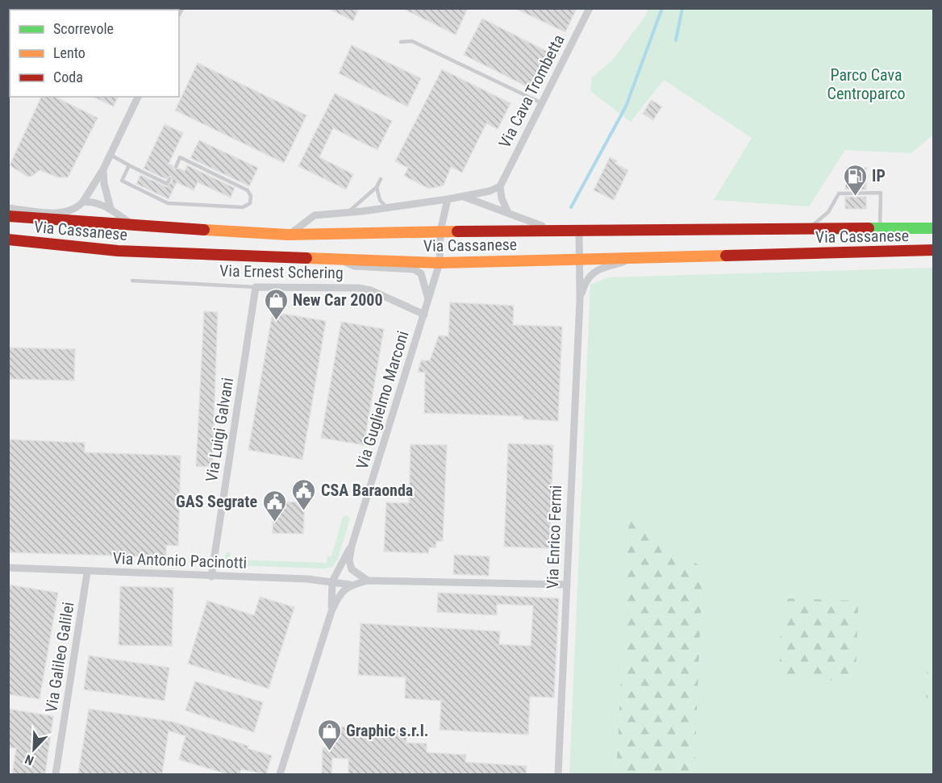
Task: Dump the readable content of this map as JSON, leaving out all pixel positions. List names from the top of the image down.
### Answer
{
  "streets": {
    "main road": ["Via Cassanese"],
    "street": [
      "Via Cava Trombetta",
      "Via Ernest Schering",
      "Via Guglielmo Marconi",
      "Via Luigi Galvani",
      "Via Enrico Fermi",
      "Via Antonio Pacinotti",
      "Via Galileo Galilei"
    ]
  },
  "crossings": [
    ["Via Cassanese", "Via Guglielmo Marconi"],
    ["Via Cassanese", "Via Enrico Fermi"],
    ["Via Ernest Schering", "Via Guglielmo Marconi"],
    ["Via Ernest Schering", "Via Luigi Galvani"],
    ["Via Guglielmo Marconi", "Via Antonio Pacinotti"],
    ["Via Luigi Galvani", "Via Antonio Pacinotti"],
    ["Via Antonio Pacinotti", "Via Galileo Galilei"]
  ],
  "parks": ["Parco Cava Centroparco"],
  "places": {
    "fuel station": ["IP"],
    "shop": ["New Car 2000", "Graphic s.r.l."],
    "public building": ["CSA Baraonda", "GAS Segrate"]
  },
  "legend": ["Scorrevole", "Lento", "Coda"],
  "north": "bottom left"
}
